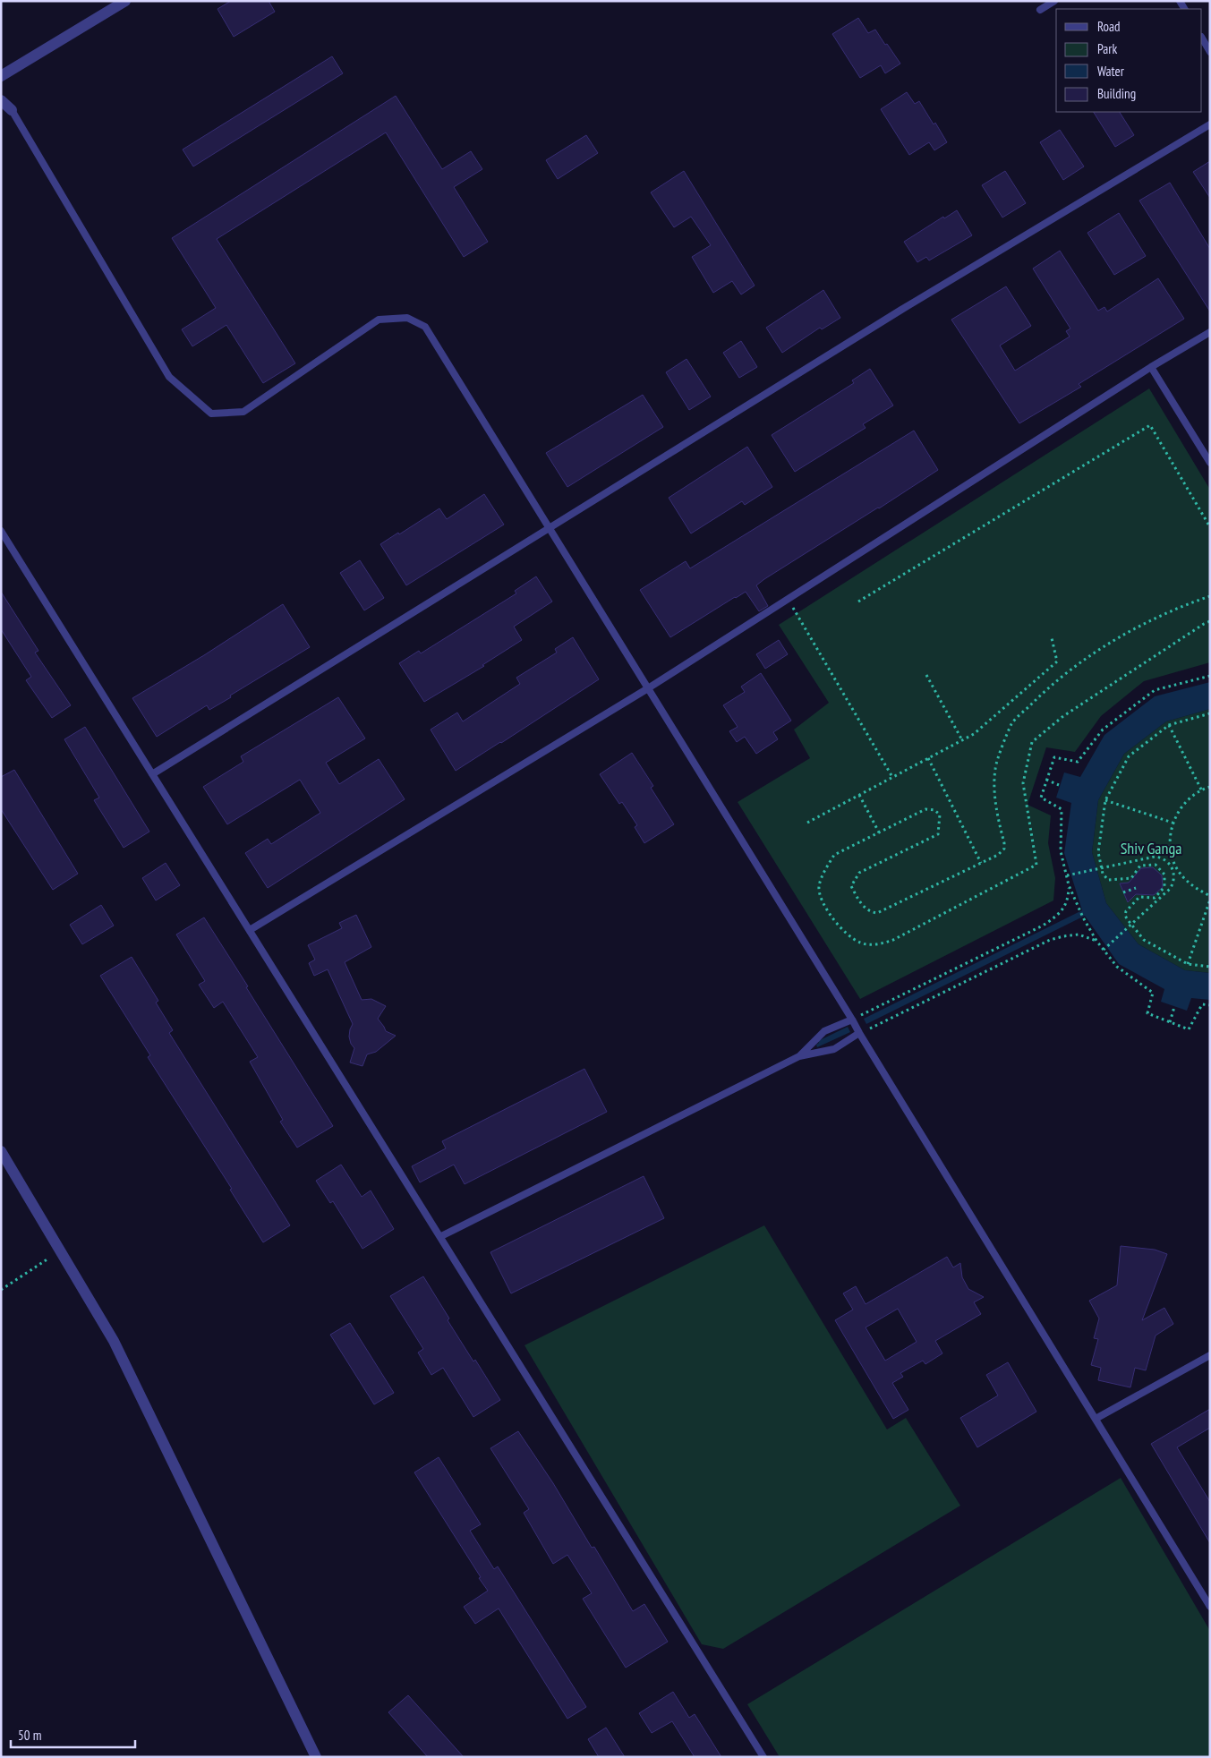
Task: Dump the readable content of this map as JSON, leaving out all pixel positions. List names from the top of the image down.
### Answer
{
  "parks": ["Shiv Ganga"],
  "legend": [
    "Road",
    "Park",
    "Water",
    "Building"
  ],
  "scale_bar": "50 m"
}
